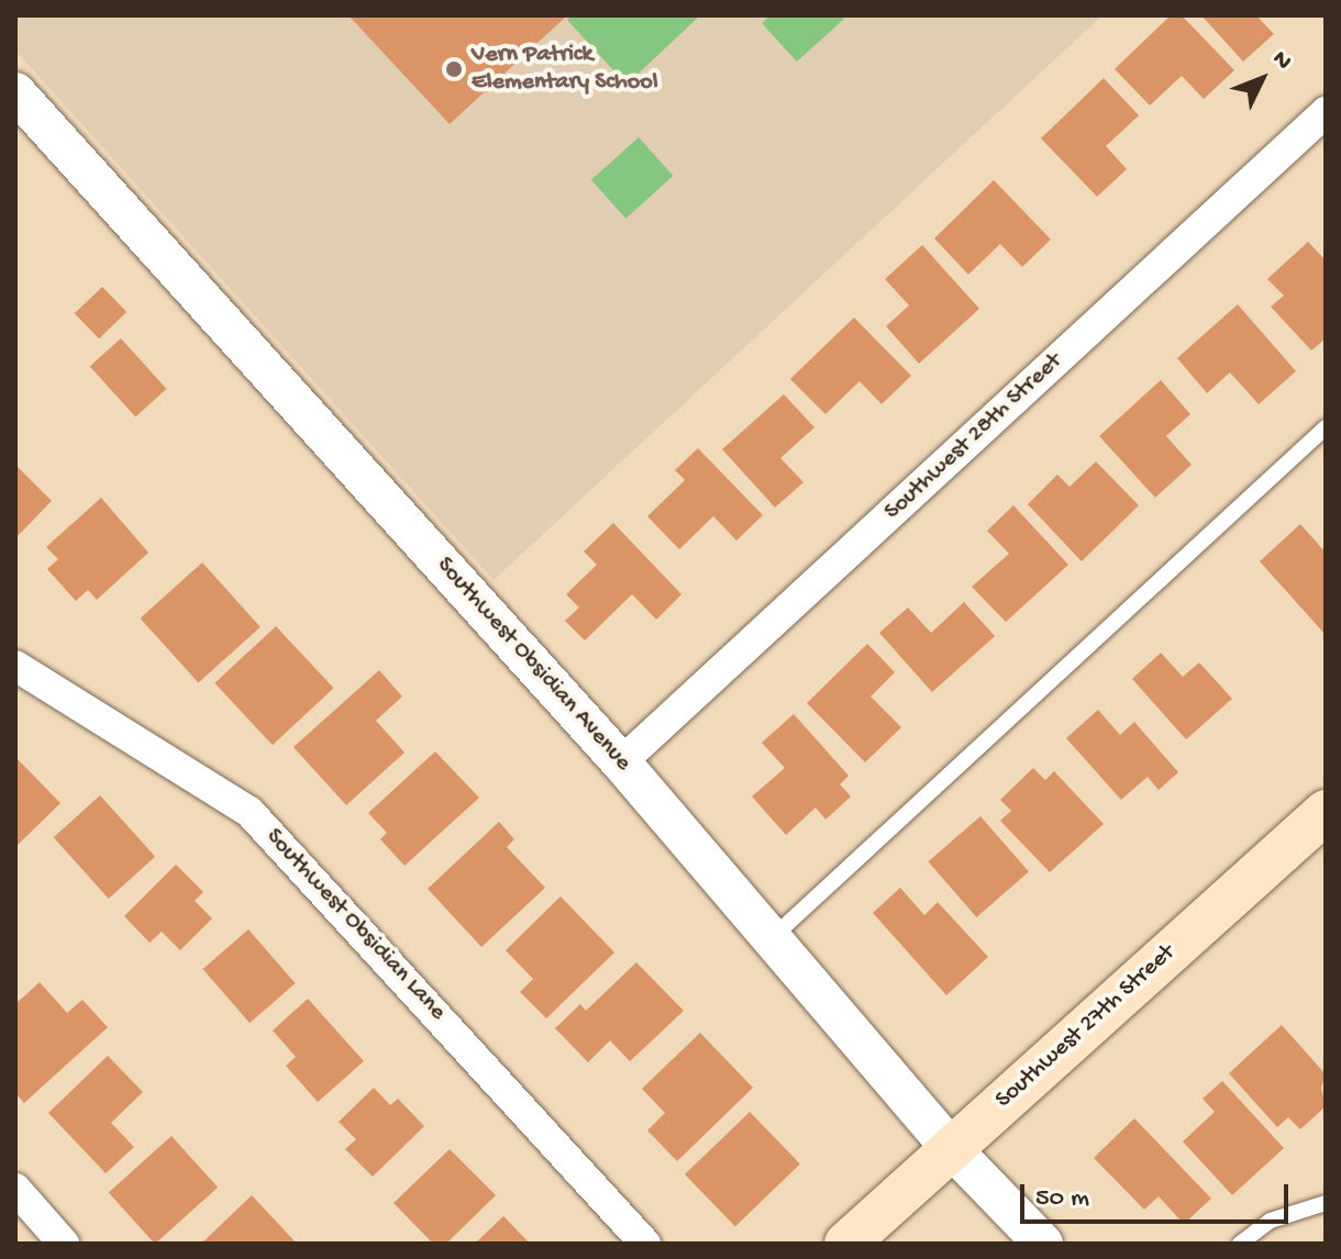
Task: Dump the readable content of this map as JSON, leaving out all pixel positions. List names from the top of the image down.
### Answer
{
  "streets": {
    "main road": ["Southwest 27th Street"],
    "street": ["Southwest 28th Street", "Southwest Obsidian Avenue", "Southwest Obsidian Lane"]
  },
  "crossings": [
    ["Southwest 28th Street", "Southwest Obsidian Avenue"],
    ["Southwest Obsidian Avenue", "Southwest 27th Street"]
  ],
  "places": ["Vern Patrick Elementary School"],
  "scale_bar": "50 m",
  "north": "top right"
}
